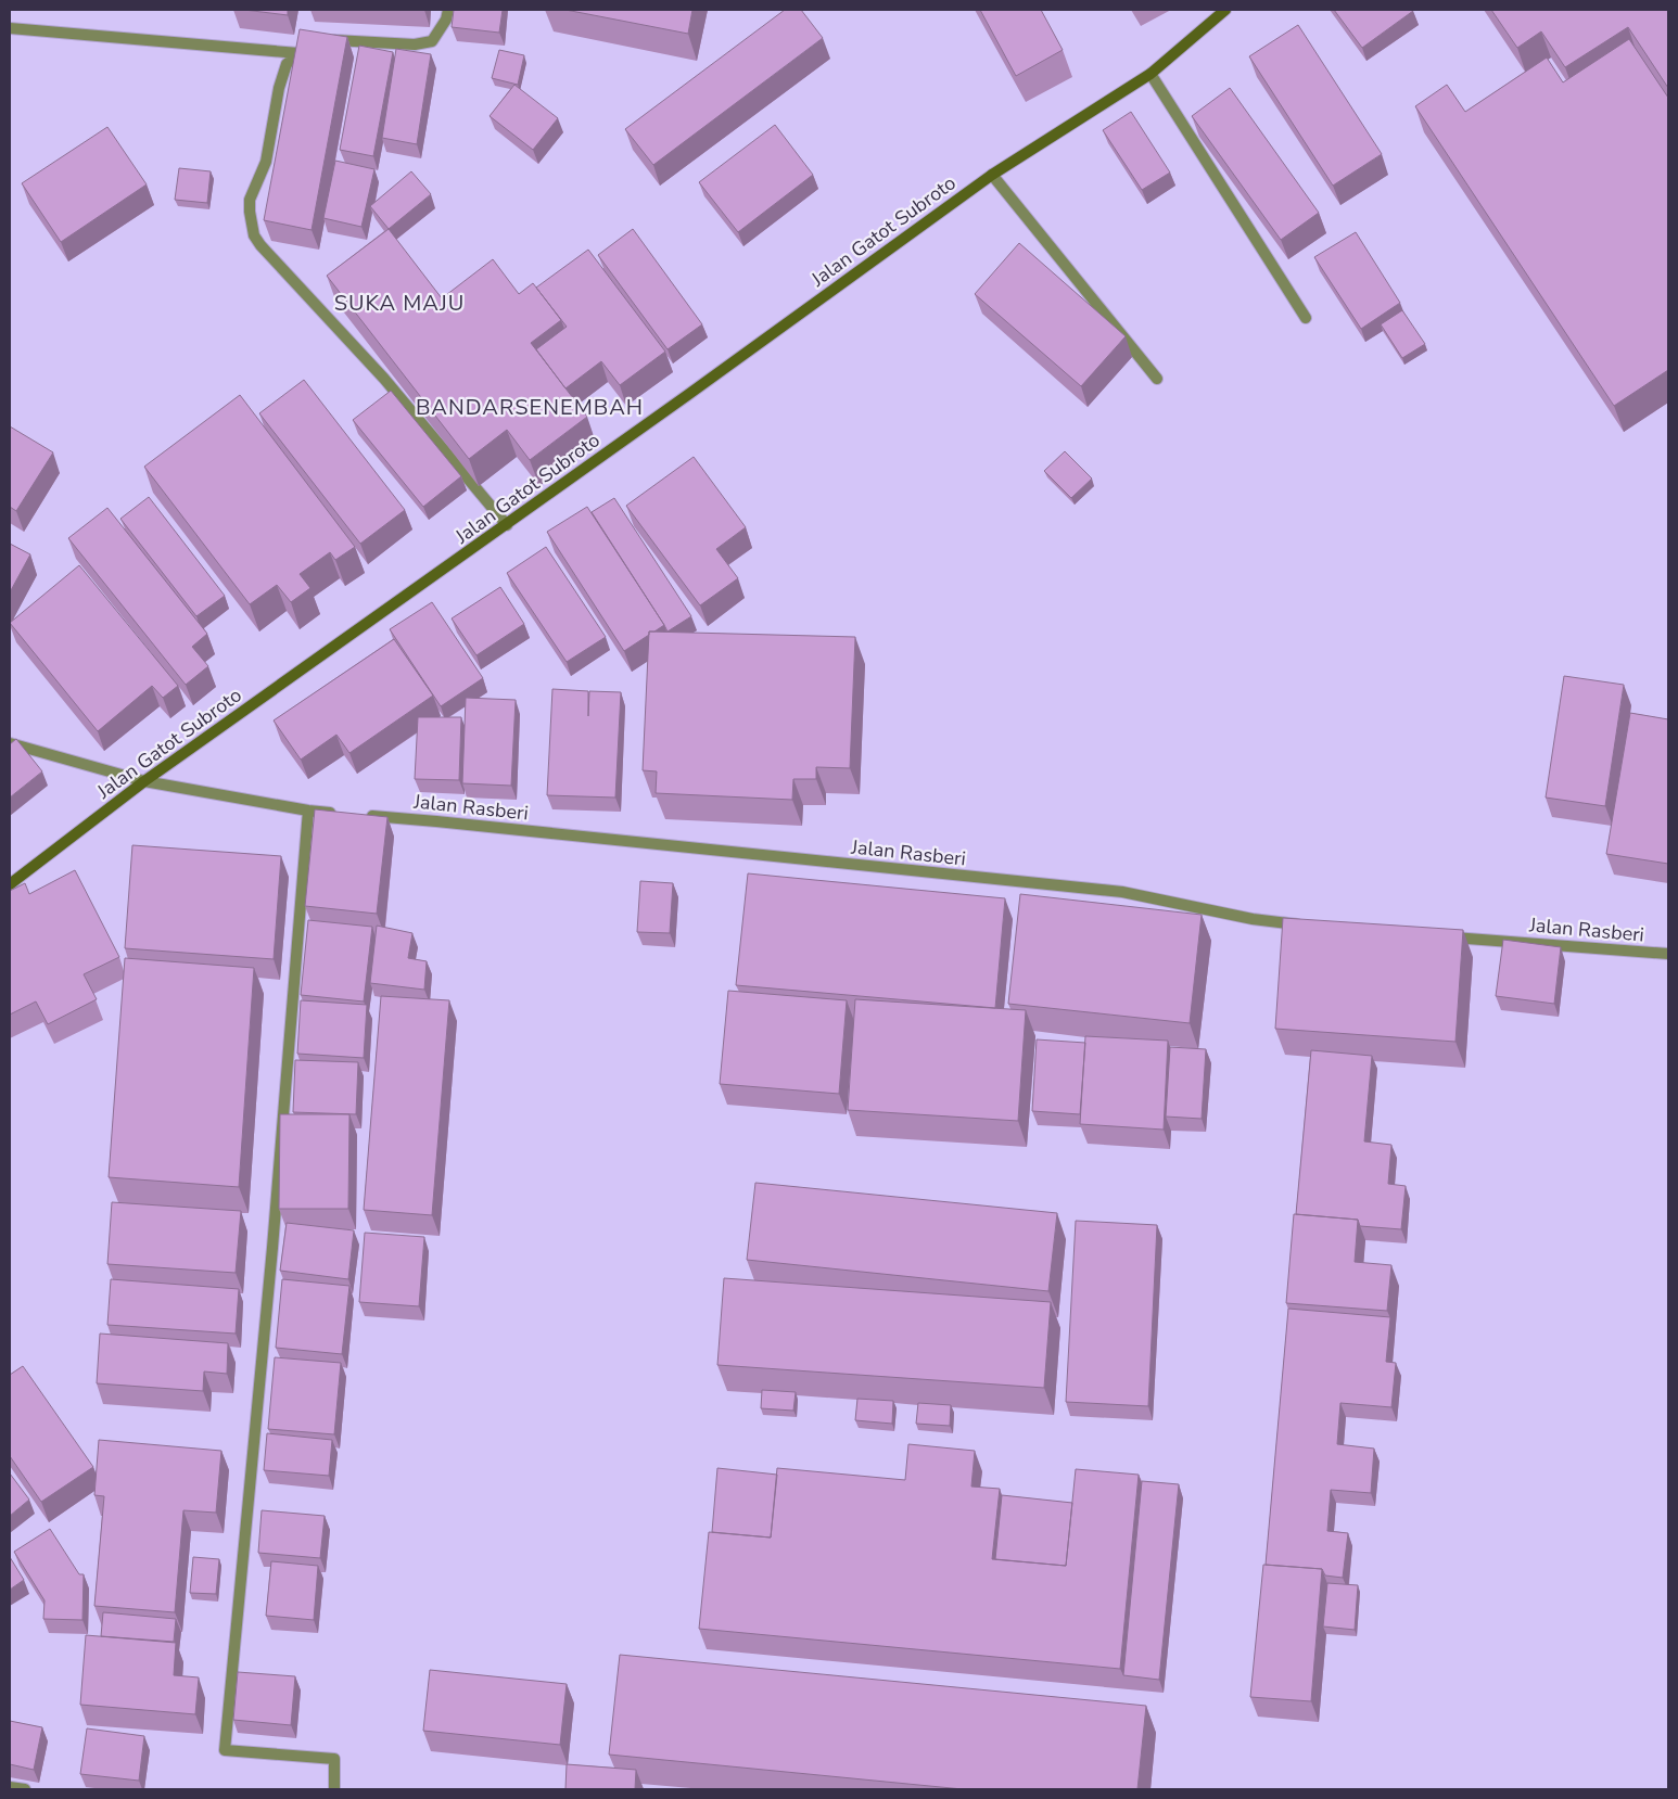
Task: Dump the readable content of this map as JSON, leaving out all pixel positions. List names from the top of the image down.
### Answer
{
  "streets": {
    "main road": ["Jalan Gatot Subroto"],
    "street": ["Jalan Rasberi"]
  },
  "districts": ["SUKA MAJU", "BANDARSENEMBAH"]
}
